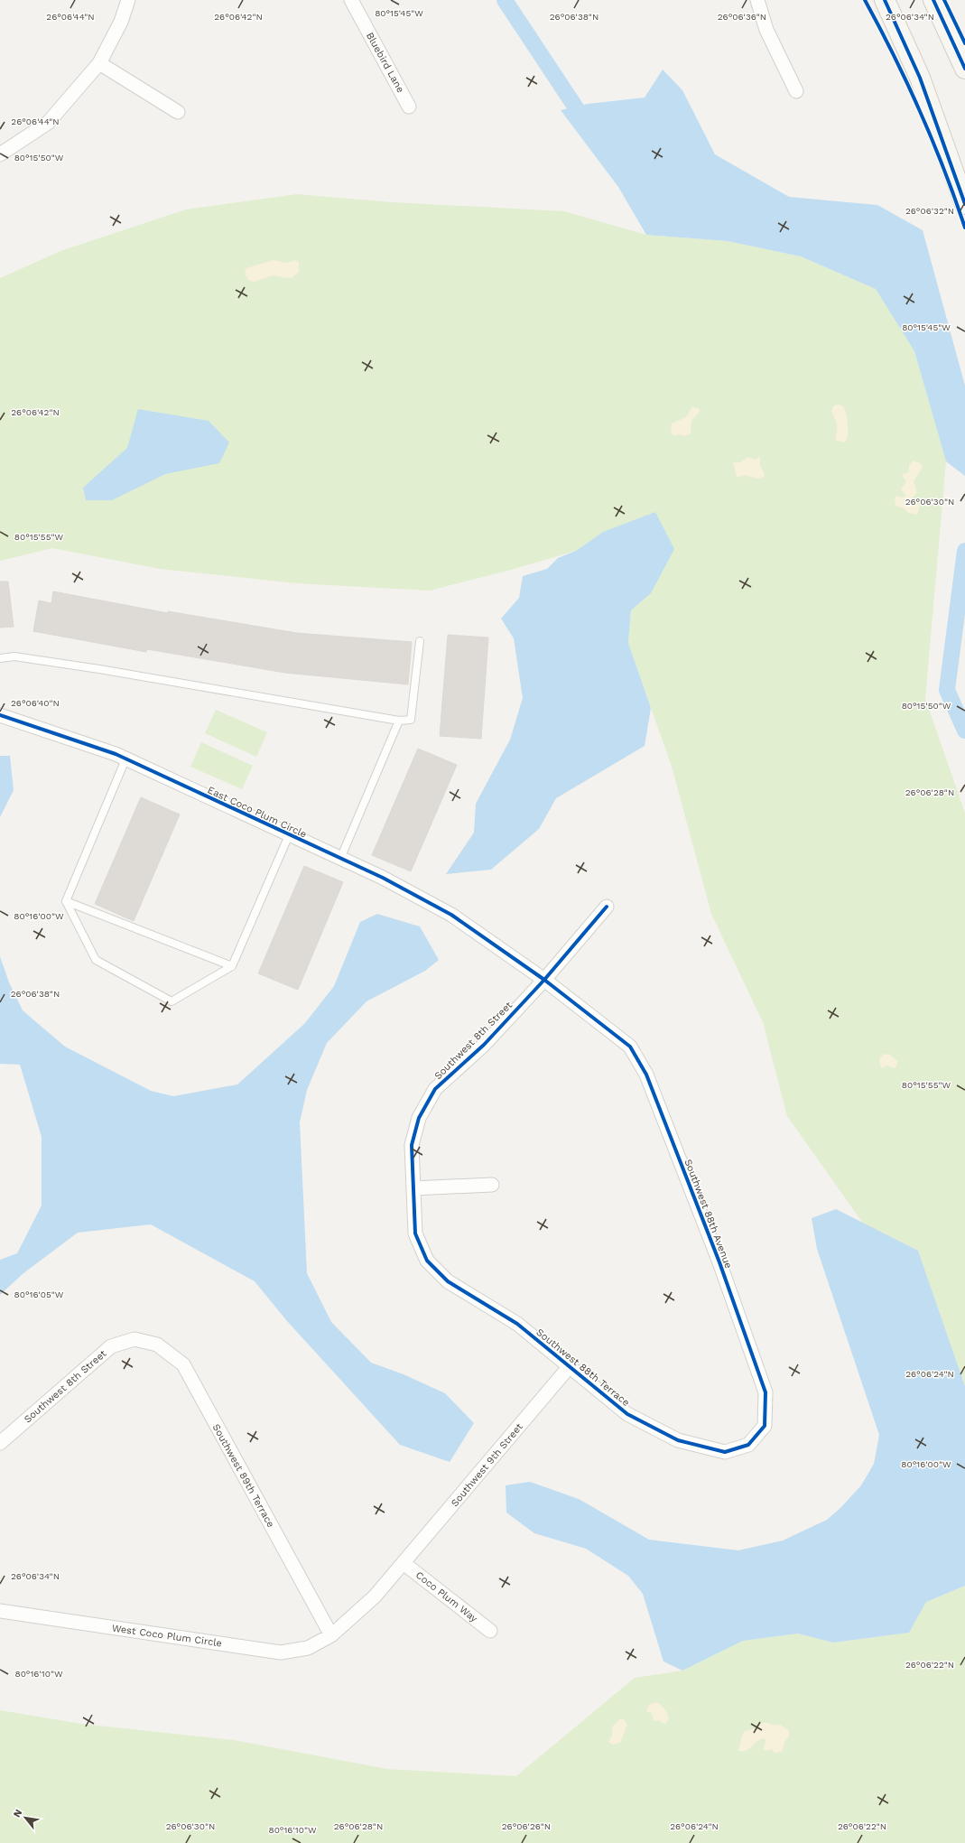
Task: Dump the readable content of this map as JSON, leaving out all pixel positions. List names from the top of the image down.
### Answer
{
  "streets": {
    "street": [
      "Bluebird Lane",
      "East Coco Plum Circle",
      "Southwest 8th Street",
      "Southwest 88th Avenue",
      "Southwest 88th Terrace",
      "Southwest 9th Street",
      "Southwest 89th Terrace",
      "Coco Plum Way",
      "West Coco Plum Circle"
    ]
  },
  "crossings": [
    ["East Coco Plum Circle", "Southwest 8th Street"],
    ["East Coco Plum Circle", "Southwest 88th Avenue"],
    ["Southwest 8th Street", "Southwest 88th Terrace"],
    ["Southwest 8th Street", "Southwest 89th Terrace"],
    ["Southwest 88th Avenue", "Southwest 88th Terrace"],
    ["Southwest 88th Terrace", "Southwest 9th Street"],
    ["Southwest 9th Street", "Southwest 89th Terrace"],
    ["Southwest 9th Street", "Coco Plum Way"],
    ["Southwest 9th Street", "West Coco Plum Circle"],
    ["Southwest 89th Terrace", "West Coco Plum Circle"]
  ],
  "north": "top left",
  "coordinates": [
    "80°15'45\"W",
    "26°06'44\"N",
    "26°06'42\"N",
    "26°06'38\"N",
    "26°06'36\"N",
    "26°06'34\"N",
    "80°15'50\"W",
    "26°06'32\"N",
    "26°06'30\"N",
    "80°15'55\"W",
    "26°06'40\"N",
    "26°06'28\"N",
    "80°16'00\"W",
    "80°16'05\"W",
    "26°06'24\"N",
    "26°06'22\"N",
    "80°16'10\"W",
    "26°06'26\"N"
  ]
}
